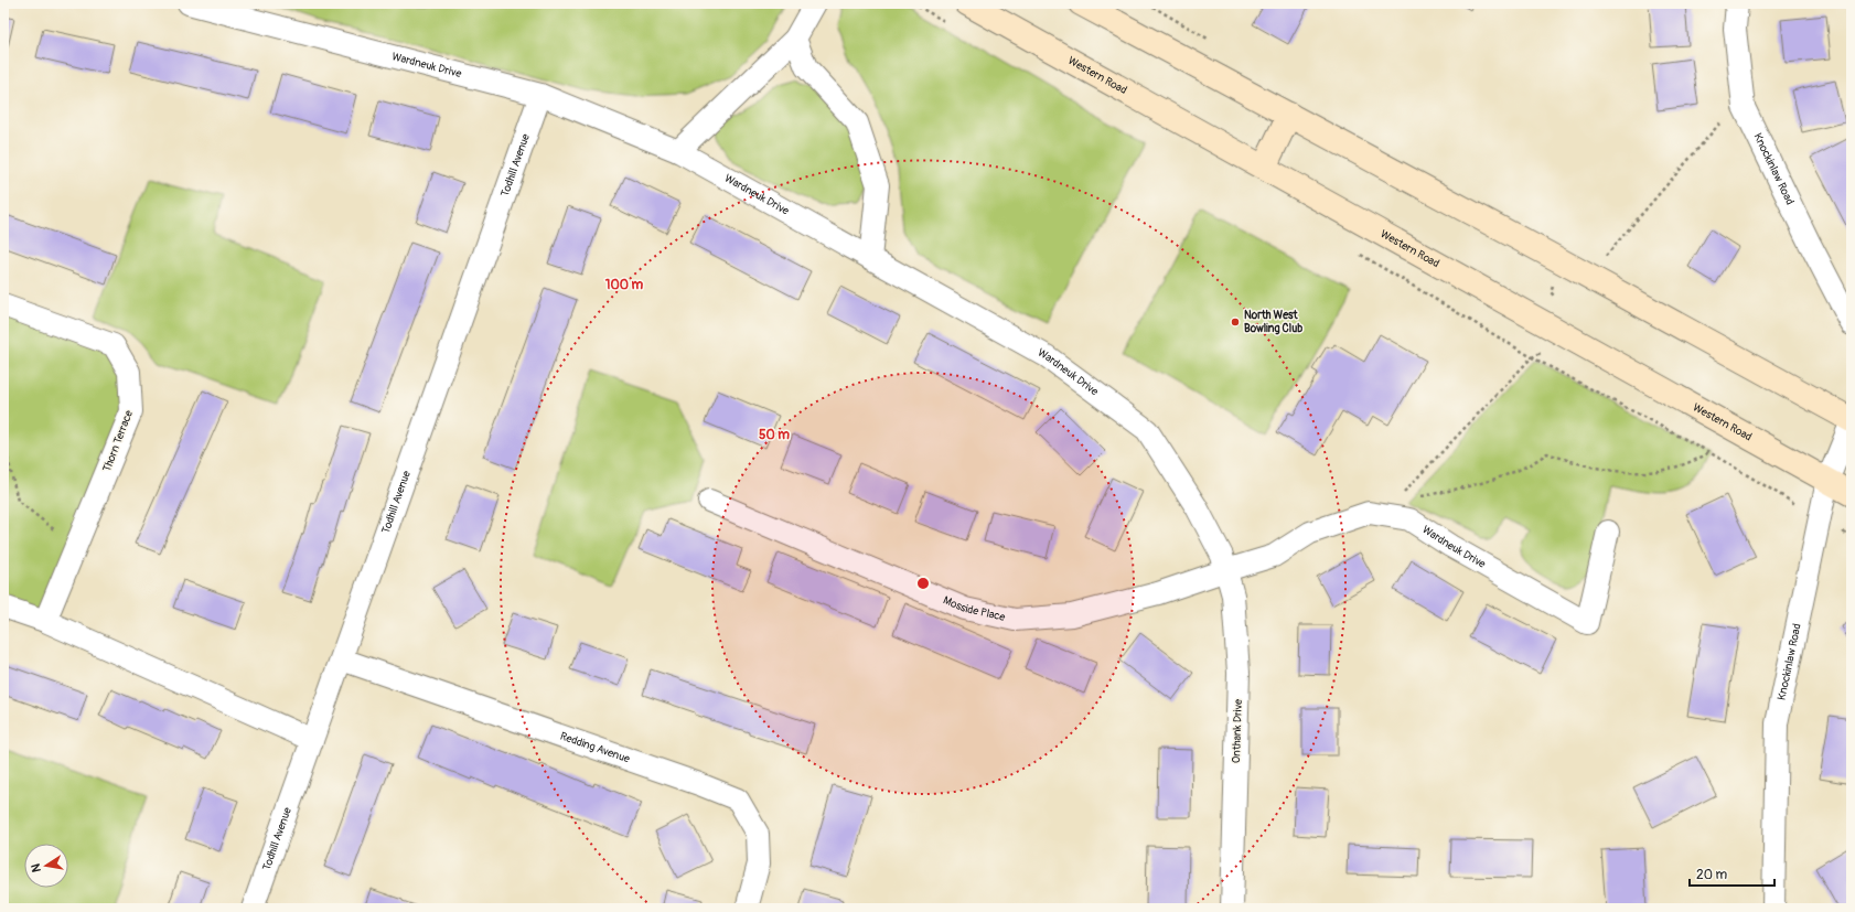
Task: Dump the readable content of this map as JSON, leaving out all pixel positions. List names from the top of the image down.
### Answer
{
  "streets": {
    "main road": ["Western Road"],
    "street": [
      "Wardneuk Drive",
      "Todhill Avenue",
      "Knockinlaw Road",
      "Thorn Terrace",
      "Mosside Place",
      "Onthank Drive",
      "Redding Avenue"
    ]
  },
  "crossings": [
    ["Wardneuk Drive", "Todhill Avenue"],
    ["Wardneuk Drive", "Mosside Place"],
    ["Wardneuk Drive", "Onthank Drive"],
    ["Western Road", "Knockinlaw Road"],
    ["Todhill Avenue", "Redding Avenue"],
    ["Mosside Place", "Onthank Drive"]
  ],
  "places": ["North West Bowling Club"],
  "scale_bar": "20 m",
  "north": "left",
  "rings": ["100 m", "50 m"]
}
